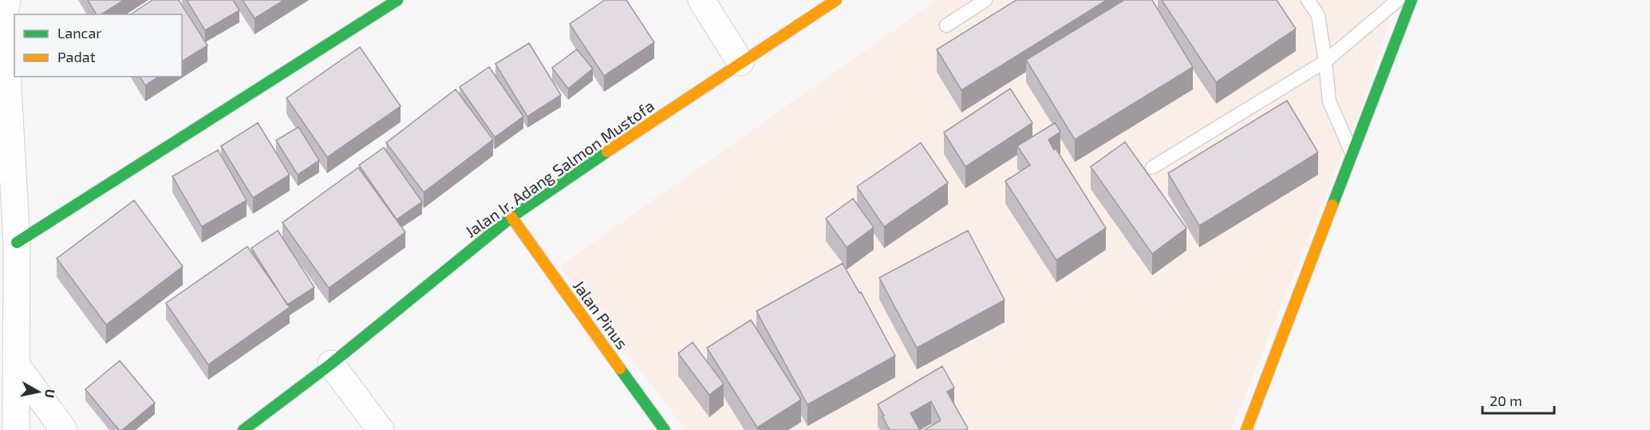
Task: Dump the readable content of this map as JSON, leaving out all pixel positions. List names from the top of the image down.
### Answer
{
  "streets": {
    "street": ["Jalan Ir. Adang Salmon Mustofa", "Jalan Pinus"]
  },
  "crossings": [
    ["Jalan Ir. Adang Salmon Mustofa", "Jalan Pinus"]
  ],
  "legend": ["Lancar", "Padat"],
  "scale_bar": "20 m",
  "north": "right"
}
